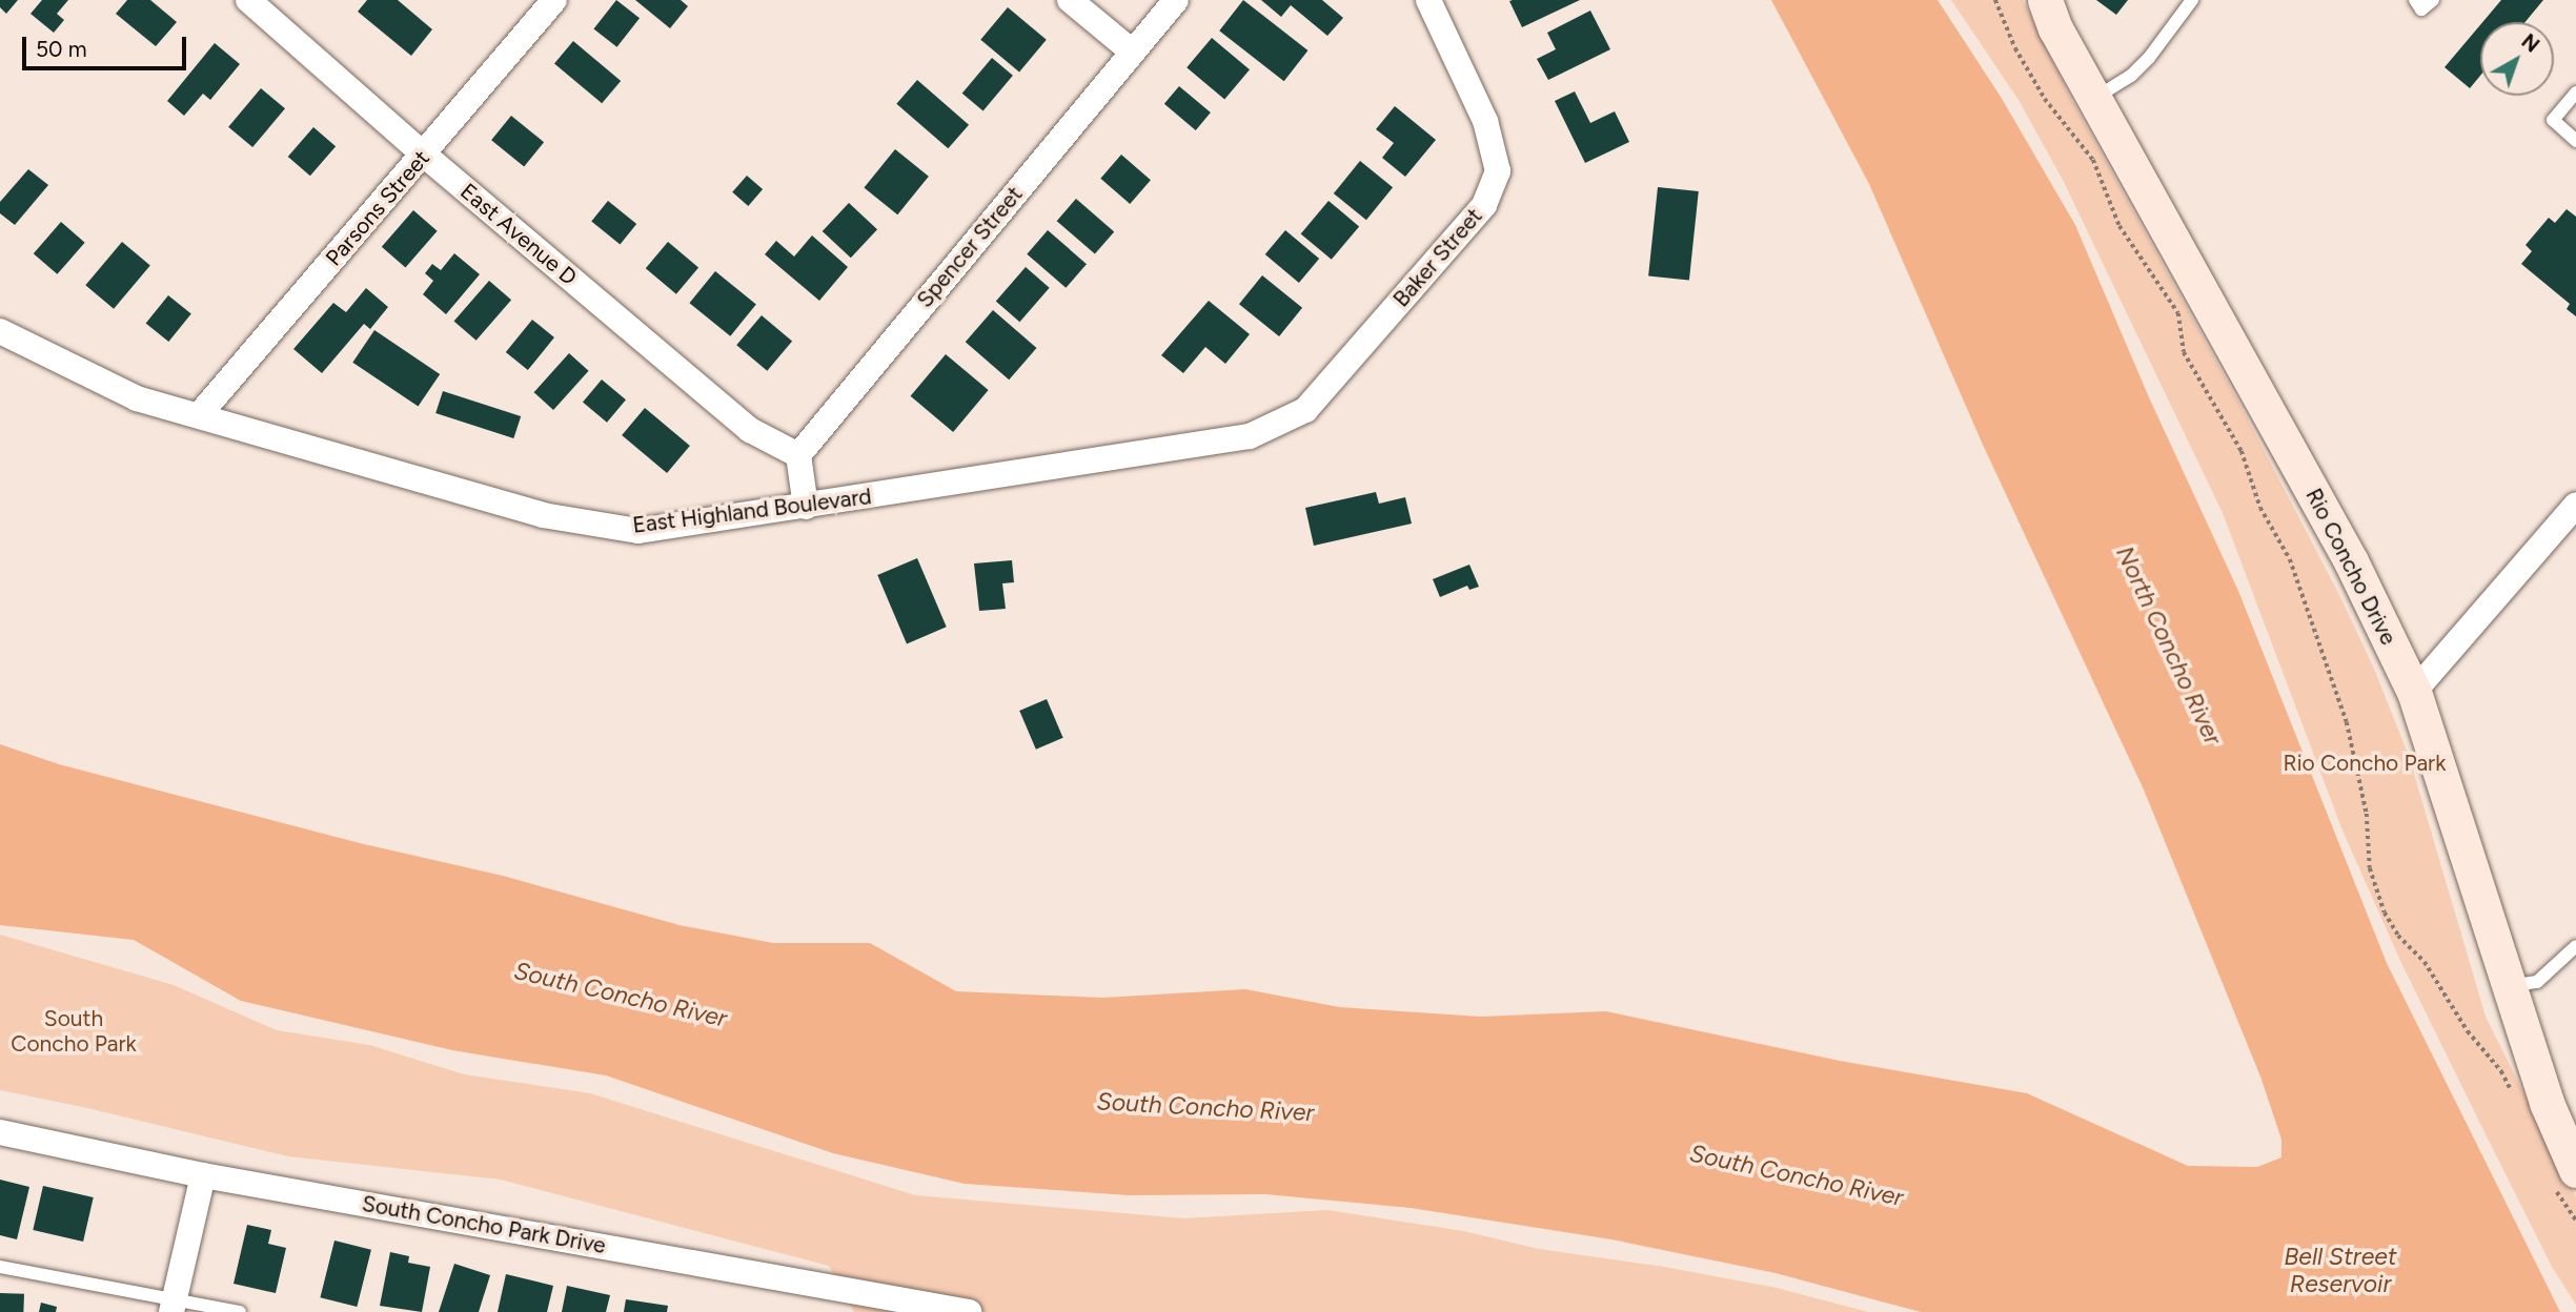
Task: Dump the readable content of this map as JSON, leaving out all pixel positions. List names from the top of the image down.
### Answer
{
  "streets": {
    "street": [
      "Parsons Street",
      "East Avenue D",
      "Spencer Street",
      "Baker Street",
      "East Highland Boulevard",
      "Rio Concho Drive",
      "South Concho Park Drive"
    ]
  },
  "crossings": [
    ["Parsons Street", "East Avenue D"],
    ["Parsons Street", "East Highland Boulevard"],
    ["East Avenue D", "Spencer Street"],
    ["Baker Street", "East Highland Boulevard"]
  ],
  "water": ["North Concho River", "South Concho River", "Bell Street Reservoir"],
  "parks": ["Rio Concho Park", "South Concho Park"],
  "scale_bar": "50 m",
  "north": "top right"
}
